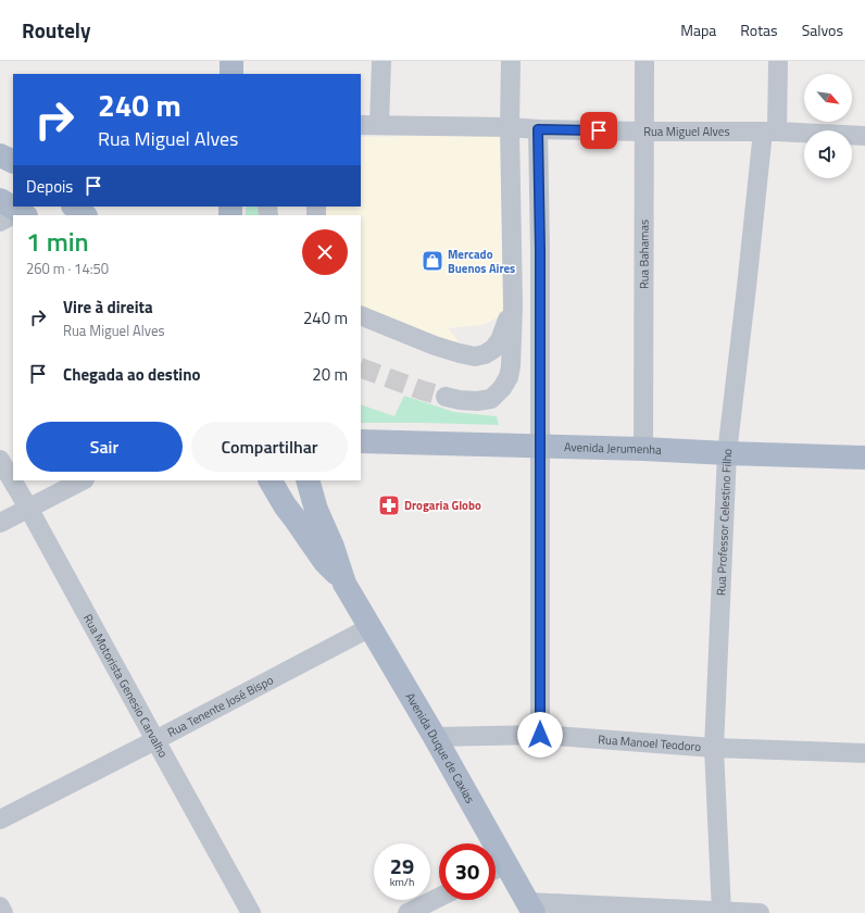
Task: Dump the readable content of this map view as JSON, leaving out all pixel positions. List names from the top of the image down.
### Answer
{
  "streets": {
    "main road": ["Avenida Jerumenha", "Avenida Duque de Caxias"],
    "street": [
      "Rua Miguel Alves",
      "Rua Bahamas",
      "Rua Professor Celestino Filho",
      "Rua Motorista Genesio Carvalho",
      "Rua Tenente José Bispo",
      "Rua Manoel Teodoro"
    ]
  },
  "crossings": [
    ["Rua Miguel Alves", "Rua Bahamas"],
    ["Rua Miguel Alves", "Rua Professor Celestino Filho"],
    ["Rua Bahamas", "Avenida Jerumenha"],
    ["Avenida Jerumenha", "Rua Professor Celestino Filho"],
    ["Rua Professor Celestino Filho", "Rua Manoel Teodoro"],
    ["Rua Motorista Genesio Carvalho", "Rua Tenente José Bispo"],
    ["Rua Tenente José Bispo", "Avenida Duque de Caxias"],
    ["Rua Manoel Teodoro", "Avenida Duque de Caxias"]
  ],
  "places": {
    "shop": ["Mercado Buenos Aires"],
    "pharmacy": ["Drogaria Globo"]
  },
  "north": "bottom right",
  "page": {
    "header": "Routely",
    "nav": ["Mapa", "Rotas", "Salvos"],
    "turn": ["240 m", "Rua Miguel Alves"],
    "then": "Depois",
    "heading": ["1 min", "260 m · 14:50"],
    "list": [
      {
        "name": "Vire à direita",
        "note": "Rua Miguel Alves",
        "value": "240 m"
      },
      {
        "name": "Chegada ao destino",
        "value": "20 m"
      }
    ],
    "buttons": ["Sair", "Compartilhar"],
    "speed": "29 km/h",
    "limit": "30"
  }
}
